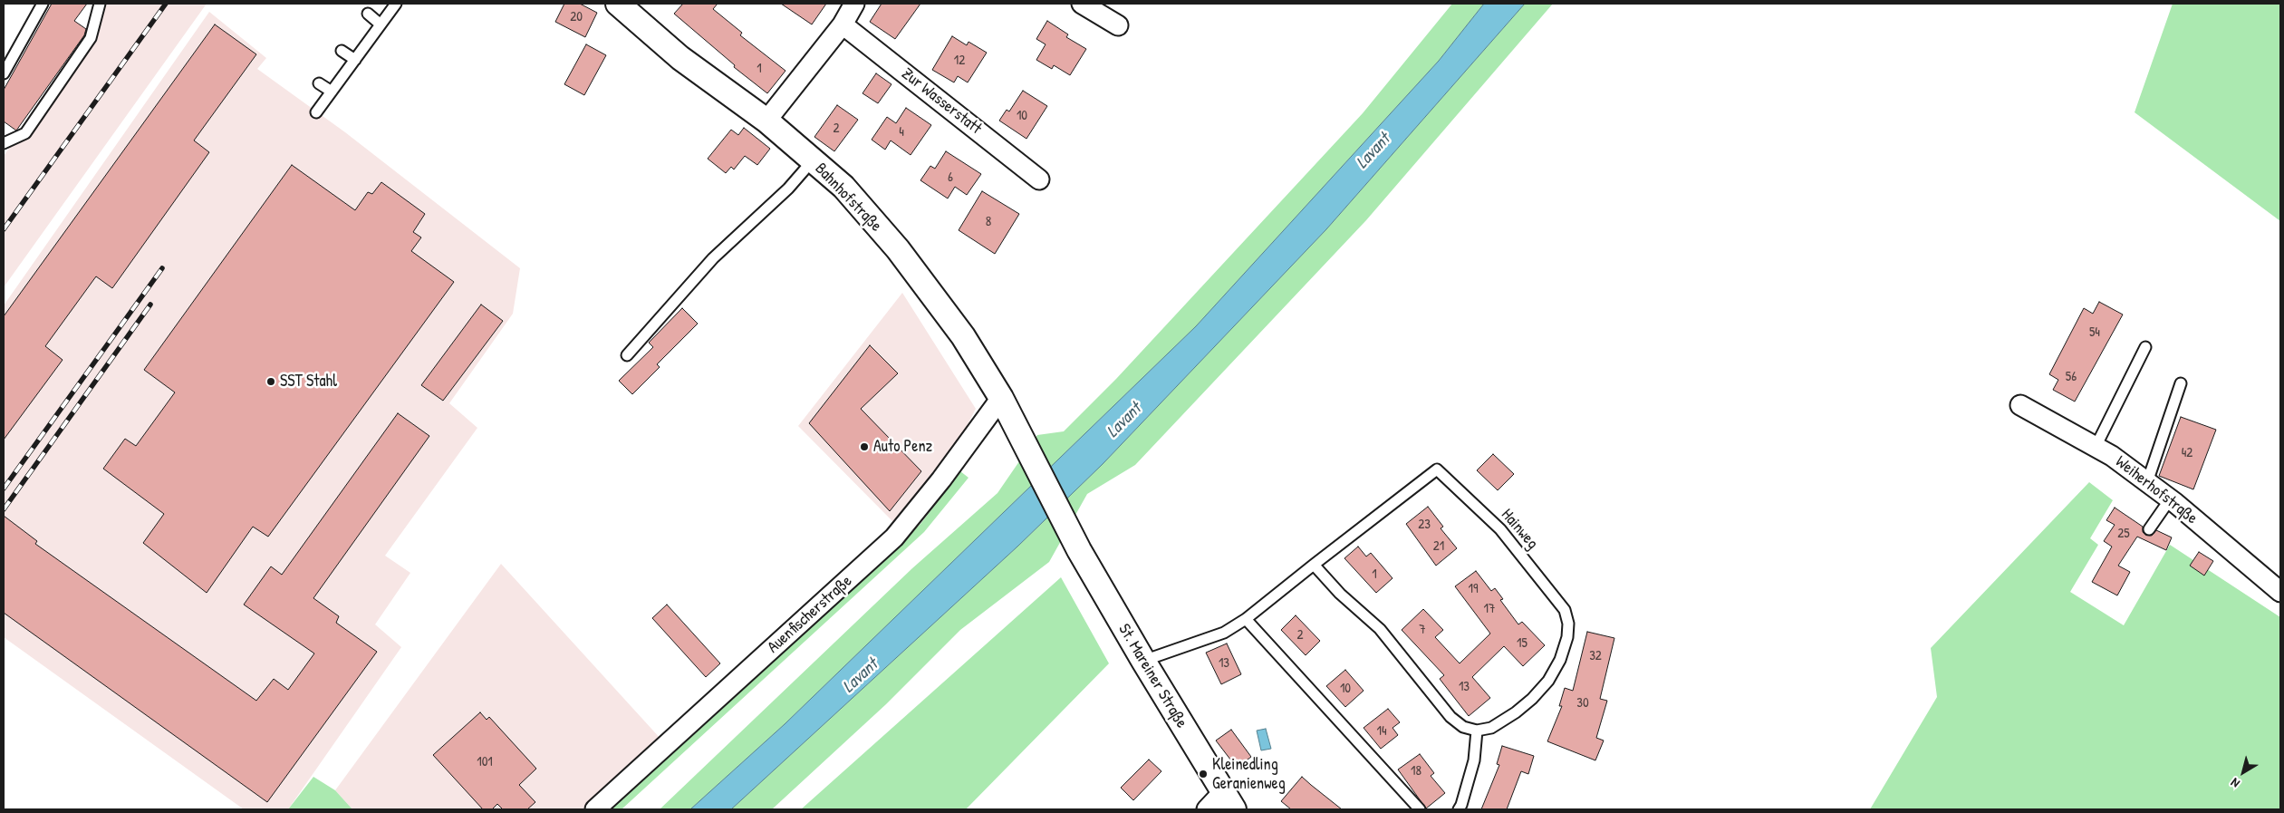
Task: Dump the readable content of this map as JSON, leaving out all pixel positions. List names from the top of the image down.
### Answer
{
  "streets": {
    "street": [
      "Zur Wasserstatt",
      "Bahnhofstraße",
      "Weiherhofstraße",
      "Auenfischerstraße",
      "St. Mareiner Straße"
    ],
    "lane": ["Hainweg"]
  },
  "crossings": [
    ["Bahnhofstraße", "Auenfischerstraße"],
    ["Bahnhofstraße", "St. Mareiner Straße"],
    ["Hainweg", "St. Mareiner Straße"]
  ],
  "water": ["Lavant"],
  "places": ["SST Stahl", "Auto Penz", "Kleinedling Geranienweg"],
  "house_numbers": [
    "20",
    "12",
    "1",
    "10",
    "2",
    "4",
    "6",
    "8",
    "54",
    "56",
    "42",
    "23",
    "25",
    "21",
    "1",
    "19",
    "17",
    "7",
    "2",
    "15",
    "32",
    "13",
    "13",
    "10",
    "30",
    "14",
    "101",
    "18"
  ],
  "north": "bottom left"
}
